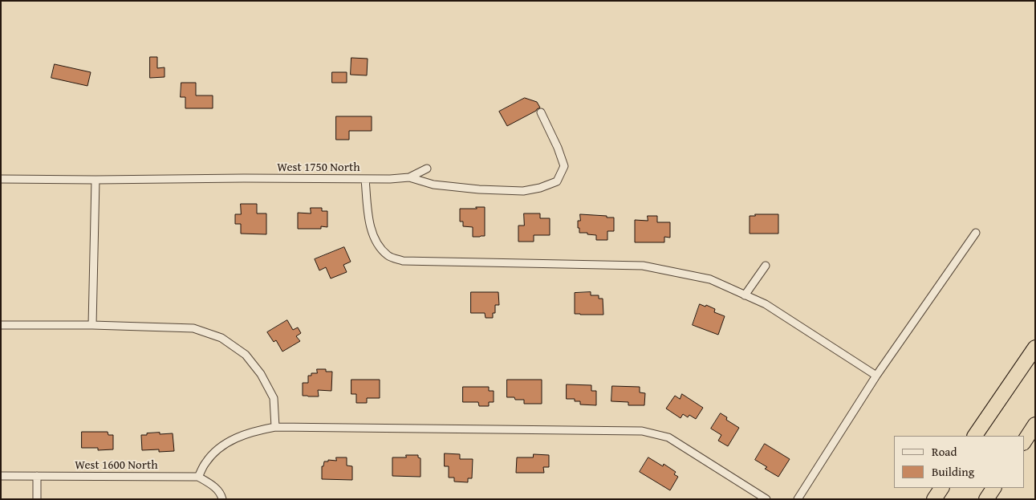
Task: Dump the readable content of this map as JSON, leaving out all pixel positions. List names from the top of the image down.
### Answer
{
  "streets": {
    "street": ["West 1750 North", "West 1600 North"]
  },
  "legend": ["Road", "Building"]
}
